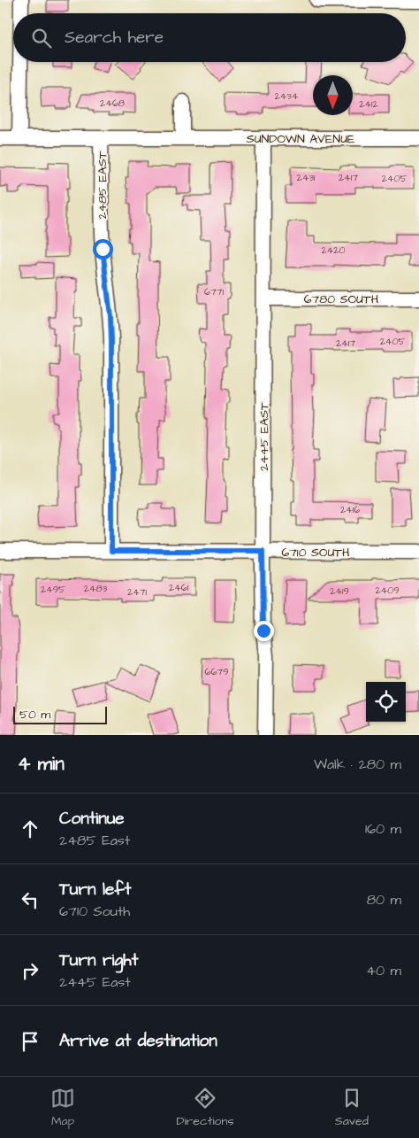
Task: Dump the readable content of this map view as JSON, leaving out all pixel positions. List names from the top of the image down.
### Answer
{
  "streets": {
    "street": [
      "SUNDOWN AVENUE",
      "2485 EAST",
      "6780 SOUTH",
      "2445 EAST",
      "6710 SOUTH"
    ]
  },
  "crossings": [
    ["SUNDOWN AVENUE", "2485 EAST"],
    ["SUNDOWN AVENUE", "2445 EAST"],
    ["2485 EAST", "6710 SOUTH"],
    ["6780 SOUTH", "2445 EAST"],
    ["2445 EAST", "6710 SOUTH"]
  ],
  "house_numbers": [
    "2434",
    "2468",
    "2412",
    "2431",
    "2417",
    "2405",
    "2420",
    "6771",
    "2405",
    "2417",
    "2416",
    "2461",
    "2483",
    "2495",
    "2409",
    "2419",
    "2471",
    "6679"
  ],
  "scale_bar": "50 m",
  "north": "bottom",
  "page": {
    "search": "Search here",
    "scale": "50 m",
    "heading": ["4 min", "Walk · 280 m"],
    "list": [
      ["Continue", "2485 East", "160 m"],
      ["Turn left", "6710 South", "80 m"],
      ["Turn right", "2445 East", "40 m"],
      "Arrive at destination"
    ],
    "nav": ["Map", "Directions", "Saved"]
  }
}
